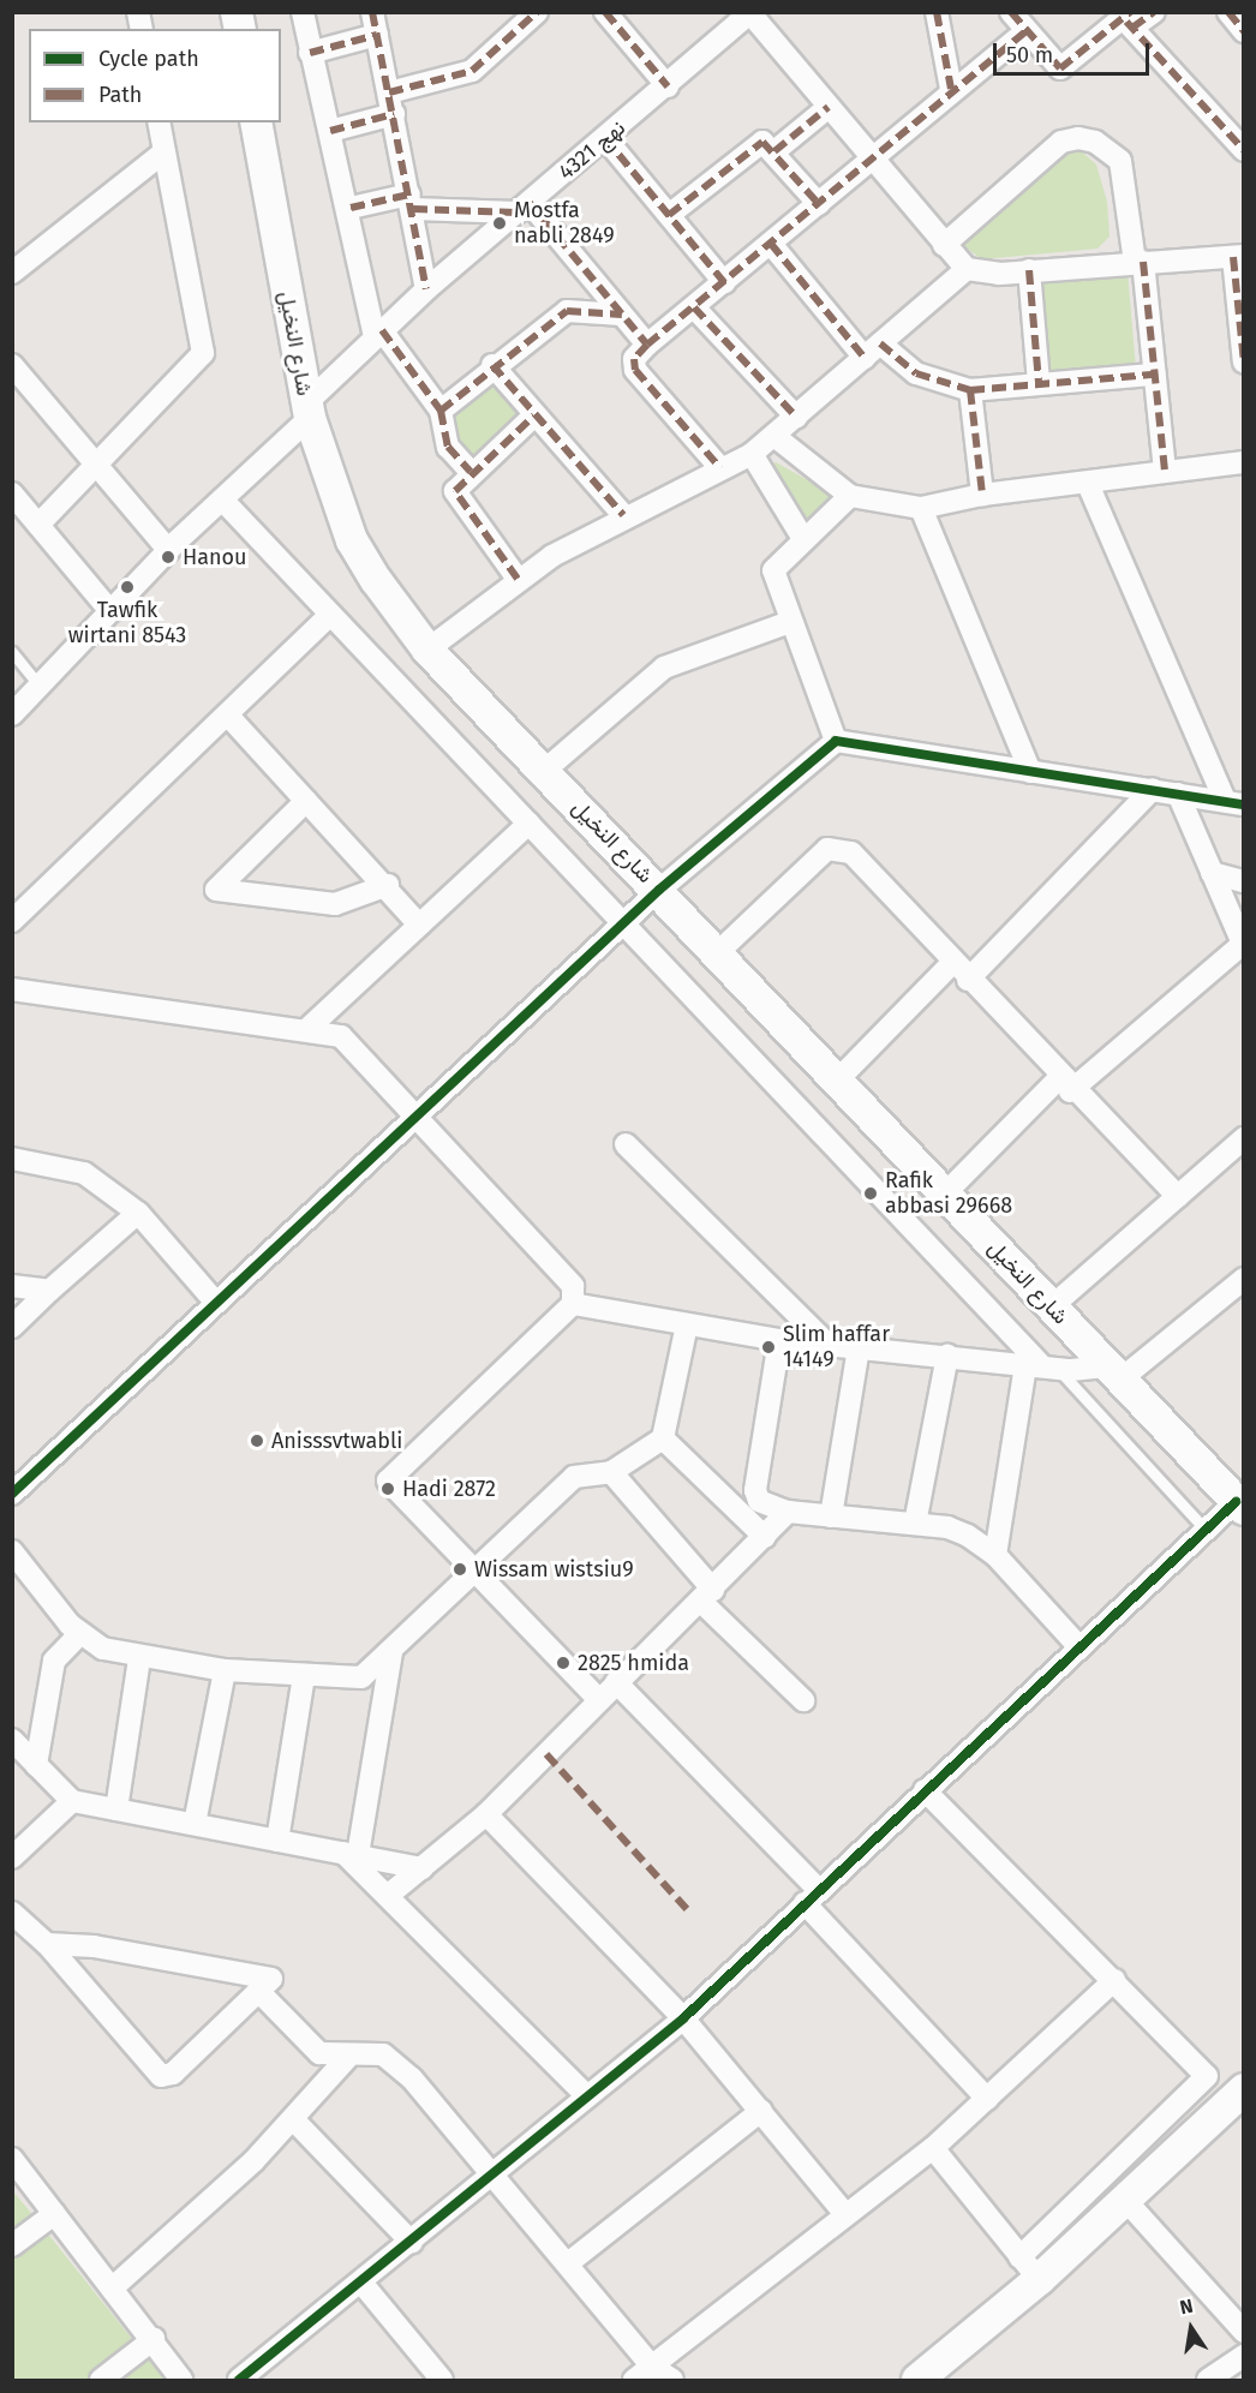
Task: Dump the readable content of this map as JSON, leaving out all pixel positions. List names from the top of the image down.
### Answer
{
  "streets": {
    "main road": ["شارع النخيل"],
    "street": ["نهج 4321"]
  },
  "crossings": [
    ["نهج 4321", "شارع النخيل"]
  ],
  "places": [
    "Mostfa nabli 2849",
    "Hanou",
    "Tawfik wirtani 8543",
    "Rafik abbasi 29668",
    "Slim haffar 14149",
    "Anisssvtwabli",
    "Hadi 2872",
    "Wissam wistsiu9",
    "2825 hmida"
  ],
  "legend": ["Cycle path", "Path"],
  "scale_bar": "50 m",
  "north": "top"
}
